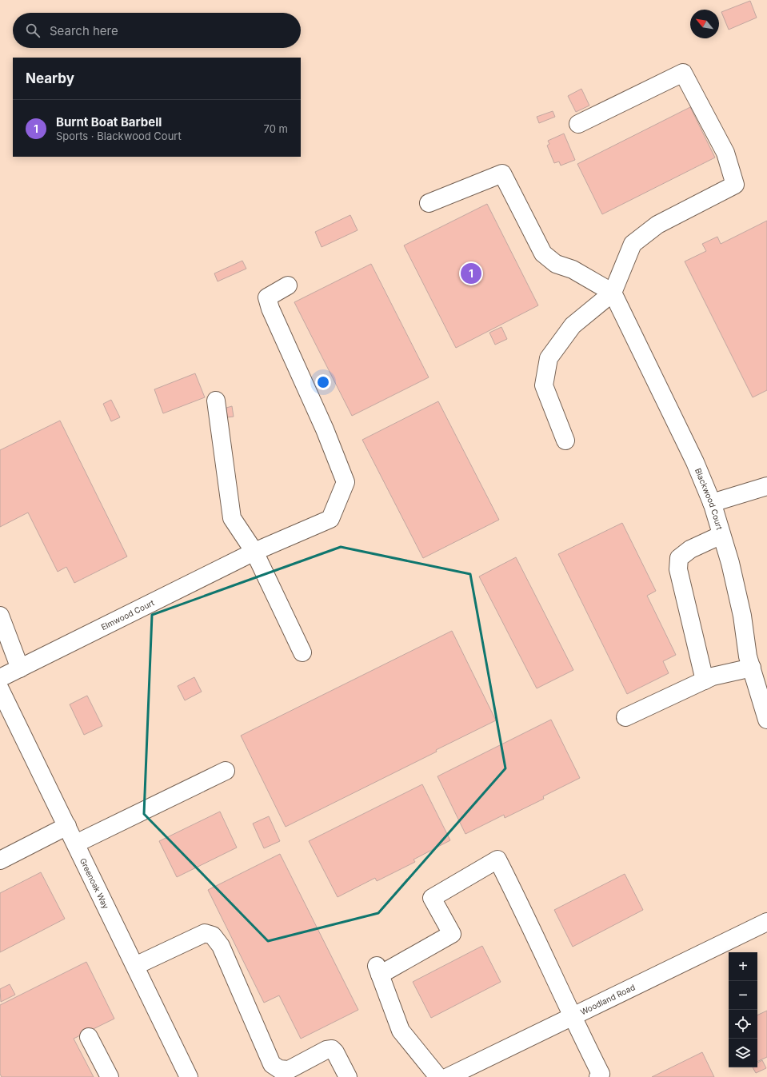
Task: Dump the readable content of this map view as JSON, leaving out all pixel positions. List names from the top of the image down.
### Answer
{
  "streets": {
    "street": [
      "Blackwood Court",
      "Elmwood Court",
      "Greenoak Way",
      "Woodland Road"
    ]
  },
  "north": "top left",
  "page": {
    "search": "Search here",
    "heading": "Nearby",
    "list": [
      {
        "mark": "1",
        "name": "Burnt Boat Barbell",
        "note": "Sports · Blackwood Court",
        "value": "70 m"
      }
    ],
    "pins": "1",
    "map_buttons": ["+", "−"]
  }
}
